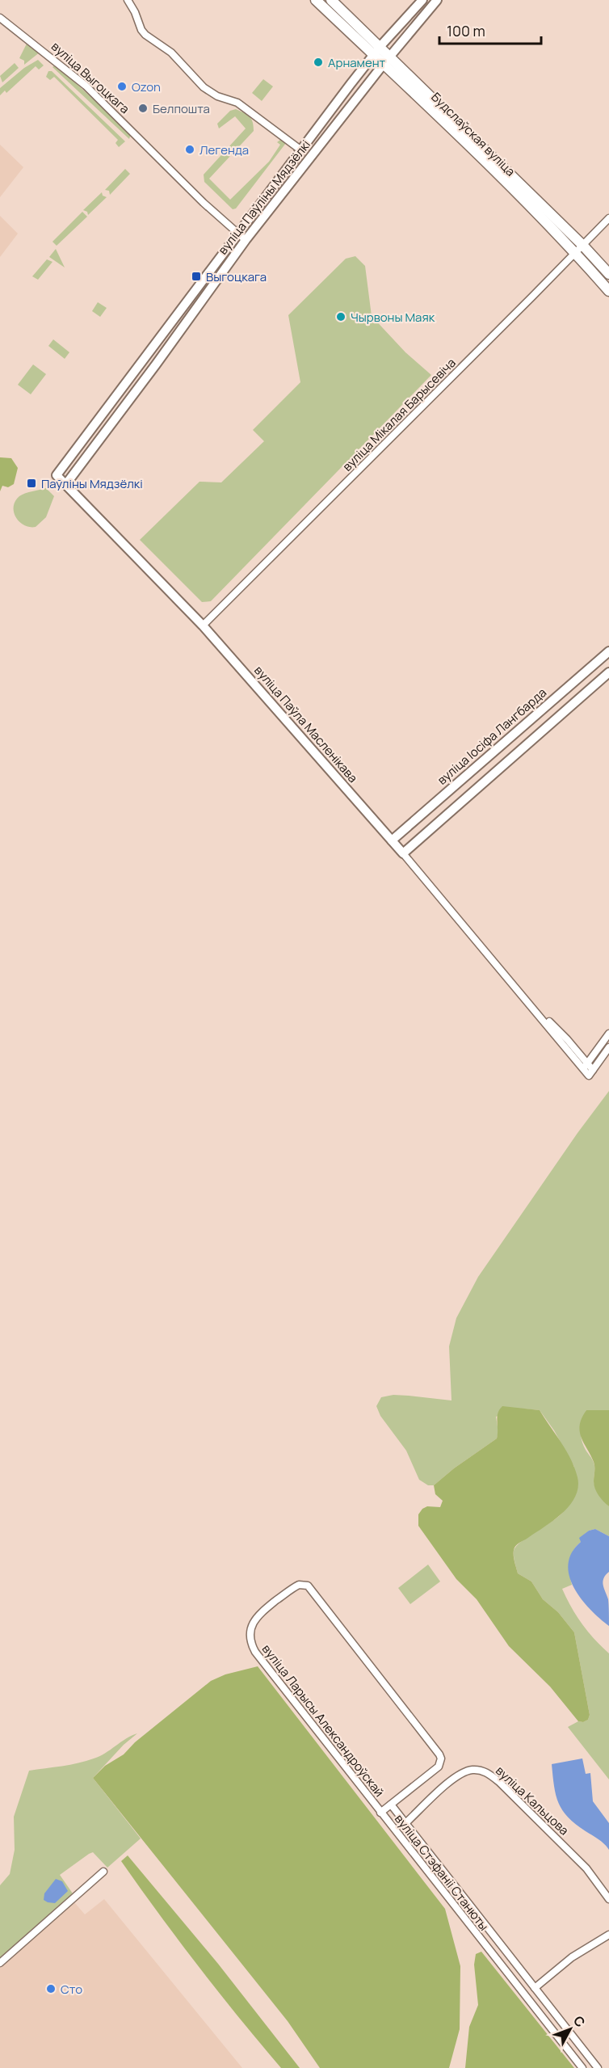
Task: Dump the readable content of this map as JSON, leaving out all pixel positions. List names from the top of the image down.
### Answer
{
  "streets": {
    "main road": ["Будслаўская вуліца"],
    "street": [
      "вуліца Выгоцкага",
      "вуліца Паўліны Мядзёлкі",
      "вуліца Мікалая Барысевіча",
      "вуліца Паўла Масленікава",
      "вуліца Іосіфа Лангбарда",
      "вуліца Ларысы Александроўскай",
      "вуліца Кальцова",
      "вуліца Стэфаніі Станюты"
    ]
  },
  "crossings": [
    ["вуліца Выгоцкага", "вуліца Паўліны Мядзёлкі"],
    ["Будслаўская вуліца", "вуліца Паўліны Мядзёлкі"],
    ["Будслаўская вуліца", "вуліца Мікалая Барысевіча"],
    ["вуліца Паўліны Мядзёлкі", "вуліца Паўла Масленікава"],
    ["вуліца Мікалая Барысевіча", "вуліца Паўла Масленікава"],
    ["вуліца Паўла Масленікава", "вуліца Іосіфа Лангбарда"],
    ["вуліца Ларысы Александроўскай", "вуліца Стэфаніі Станюты"]
  ],
  "places": {
    "other": [
      "Арнамент",
      "Ozon",
      "Белпошта",
      "Легенда",
      "Чырвоны Маяк",
      "Сто"
    ],
    "transit": ["Выгоцкага", "Паўліны Мядзёлкі"]
  },
  "scale_bar": "100 m",
  "north": "top right"
}
